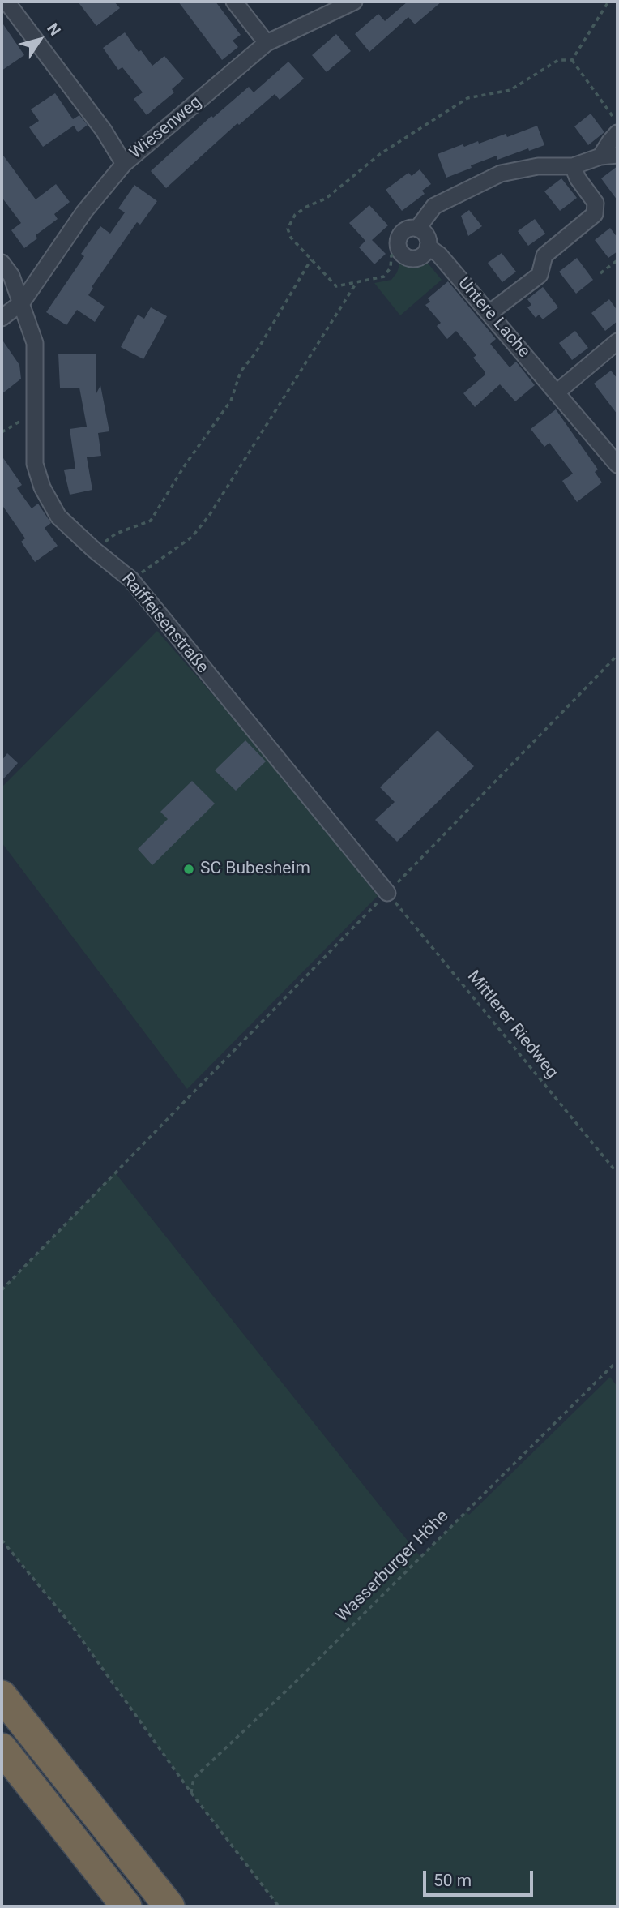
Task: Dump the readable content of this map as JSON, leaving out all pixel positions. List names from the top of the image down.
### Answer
{
  "streets": {
    "street": ["Wiesenweg", "Untere Lache", "Raiffeisenstraße"],
    "path": ["Mittlerer Riedweg", "Wasserburger Höhe"]
  },
  "crossings": [
    ["Wiesenweg", "Raiffeisenstraße"],
    ["Raiffeisenstraße", "Mittlerer Riedweg"]
  ],
  "places": ["SC Bubesheim"],
  "scale_bar": "50 m",
  "north": "top right"
}
